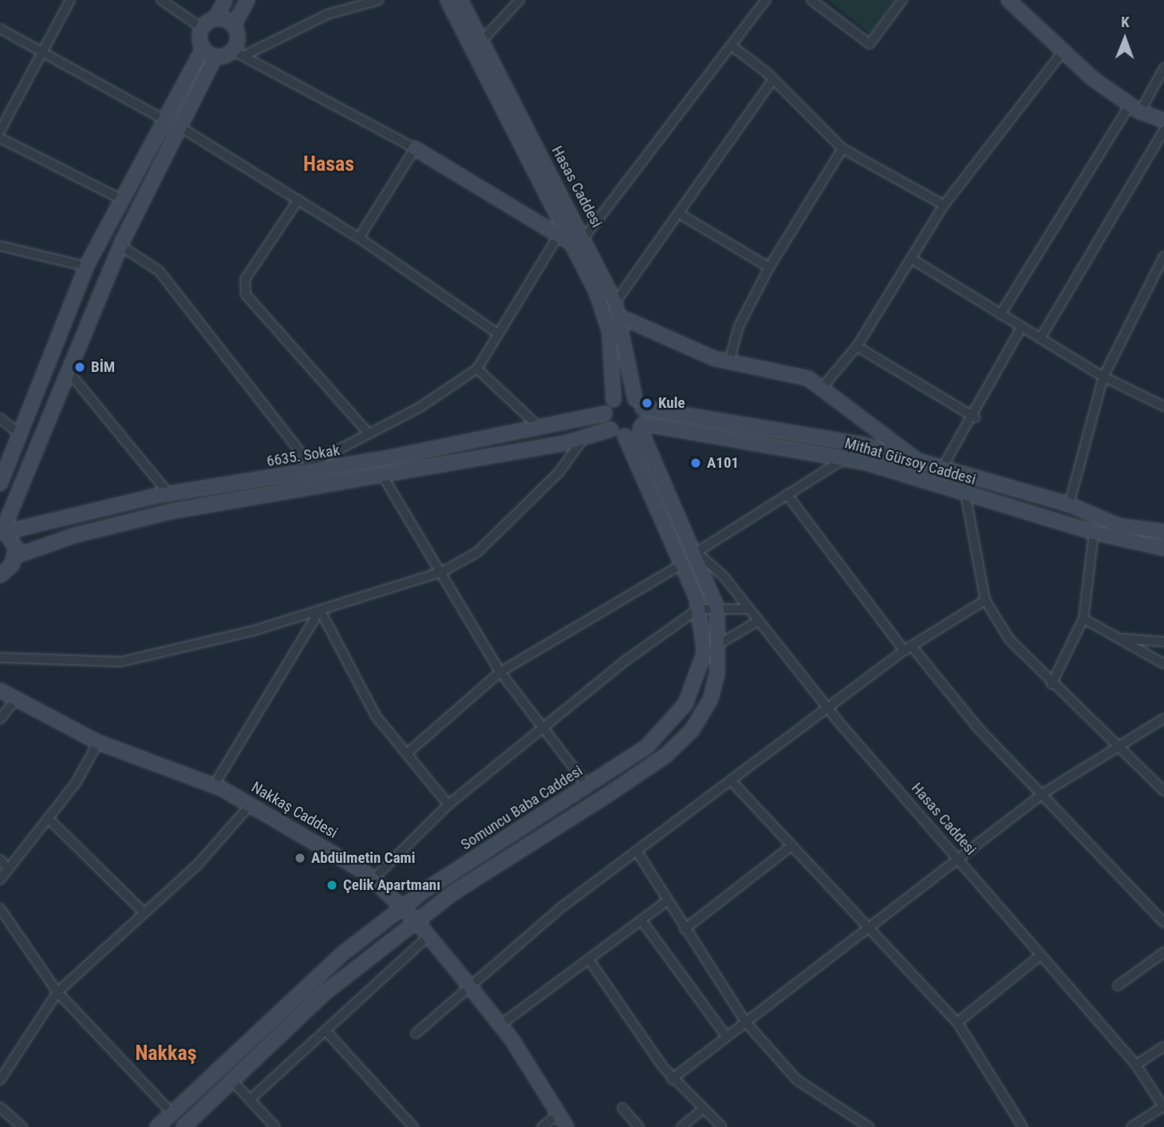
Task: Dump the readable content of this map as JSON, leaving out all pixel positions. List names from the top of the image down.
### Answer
{
  "streets": {
    "main road": [
      "Hasas Caddesi",
      "6635. Sokak",
      "Mithat Gürsoy Caddesi",
      "Somuncu Baba Caddesi",
      "Nakkaş Caddesi"
    ]
  },
  "crossings": [
    ["Hasas Caddesi", "6635. Sokak"],
    ["Hasas Caddesi", "Mithat Gürsoy Caddesi"],
    ["Hasas Caddesi", "Somuncu Baba Caddesi"],
    ["6635. Sokak", "Mithat Gürsoy Caddesi"],
    ["6635. Sokak", "Somuncu Baba Caddesi"],
    ["Mithat Gürsoy Caddesi", "Somuncu Baba Caddesi"],
    ["Somuncu Baba Caddesi", "Nakkaş Caddesi"]
  ],
  "districts": ["Hasas", "Nakkaş"],
  "places": [
    "BİM",
    "Kule",
    "A101",
    "Abdülmetin Cami",
    "Çelik Apartmanı"
  ],
  "north": "top"
}
